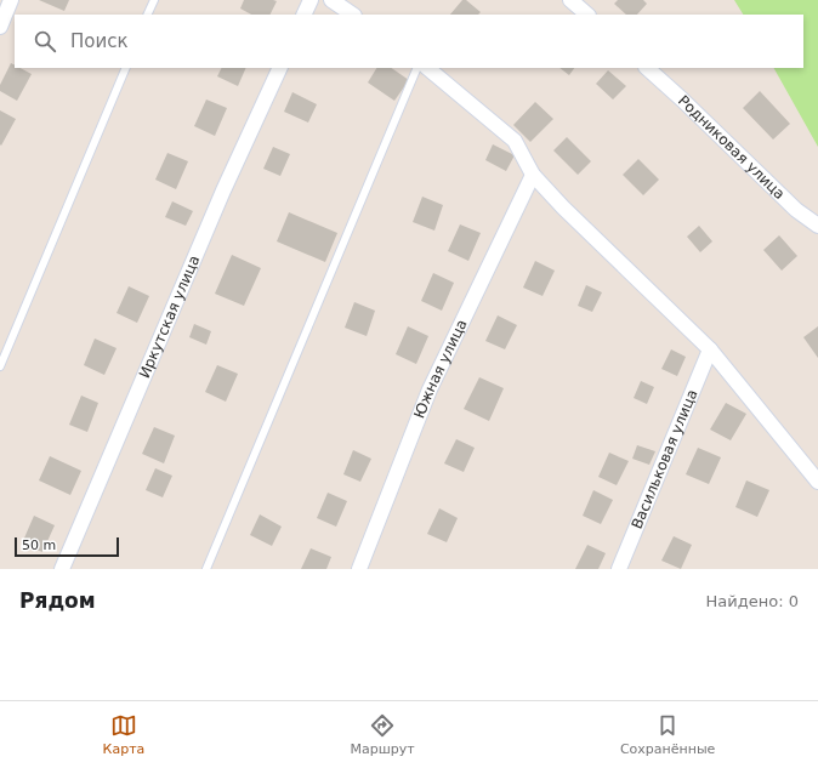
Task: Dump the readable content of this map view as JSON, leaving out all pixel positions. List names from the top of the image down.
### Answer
{
  "streets": {
    "street": [
      "Родниковая улица",
      "Иркутская улица",
      "Южная улица",
      "Васильковая улица"
    ]
  },
  "scale_bar": "50 m",
  "page": {
    "search": "Поиск",
    "scale": "50 m",
    "heading": ["Рядом", "Найдено: 0"],
    "nav": ["Карта", "Маршрут", "Сохранённые"]
  }
}
